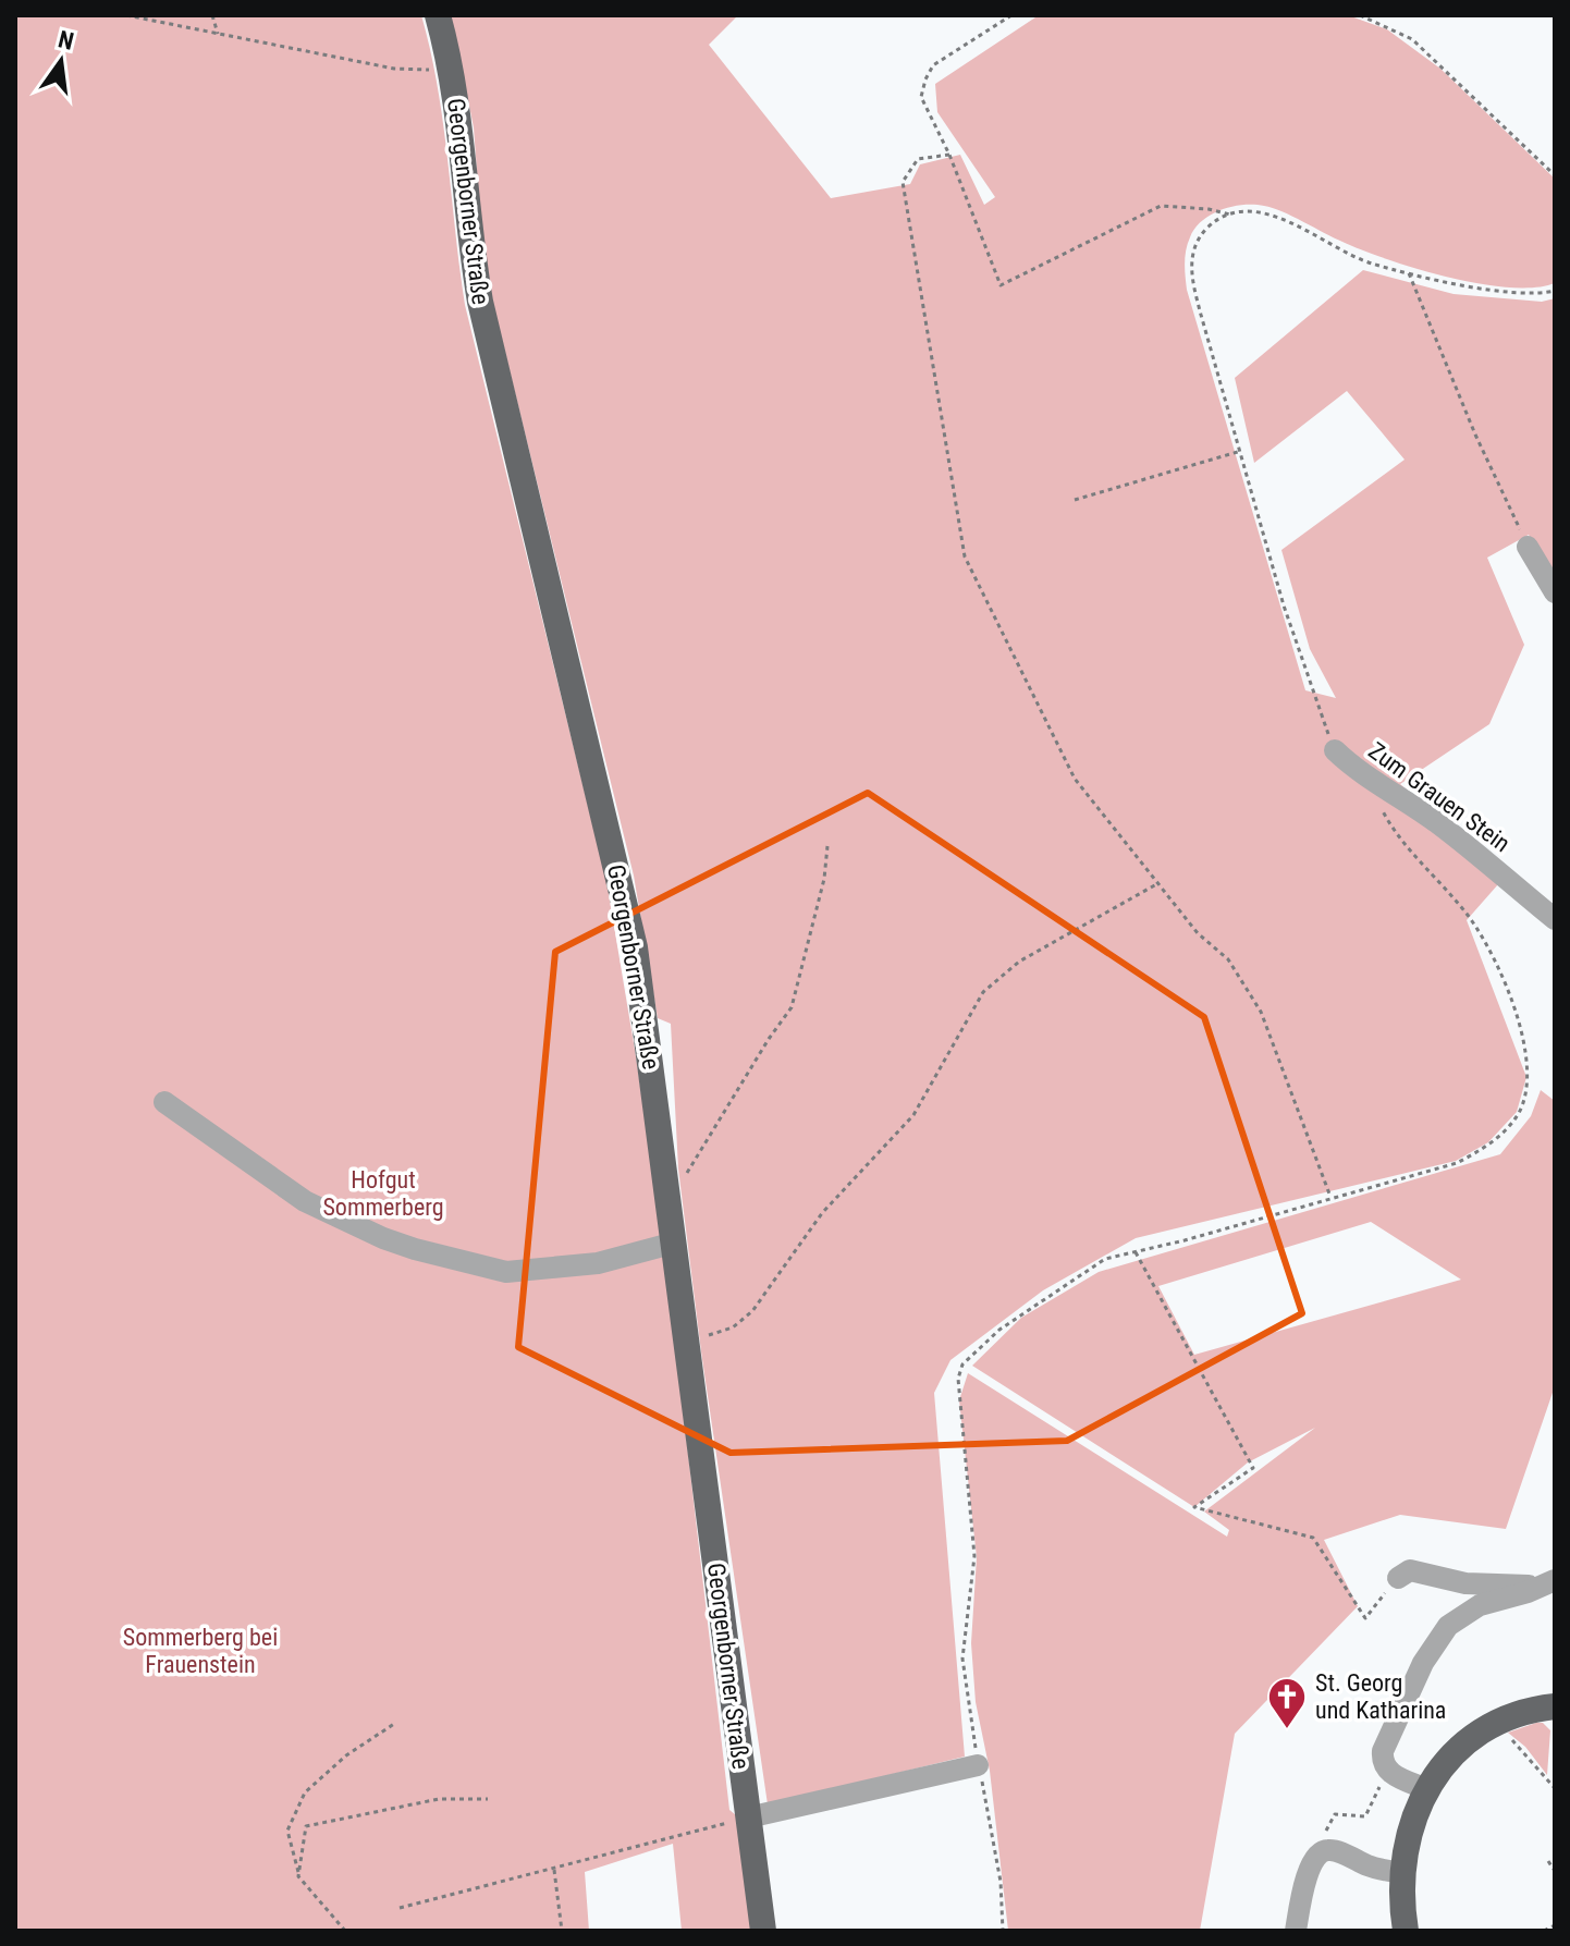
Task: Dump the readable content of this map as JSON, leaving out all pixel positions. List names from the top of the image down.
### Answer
{
  "streets": {
    "main road": ["Georgenborner Straße"],
    "street": ["Zum Grauen Stein"]
  },
  "parks": ["Hofgut Sommerberg", "Sommerberg bei Frauenstein"],
  "places": {
    "church": ["St. Georg und Katharina"]
  },
  "north": "top"
}
